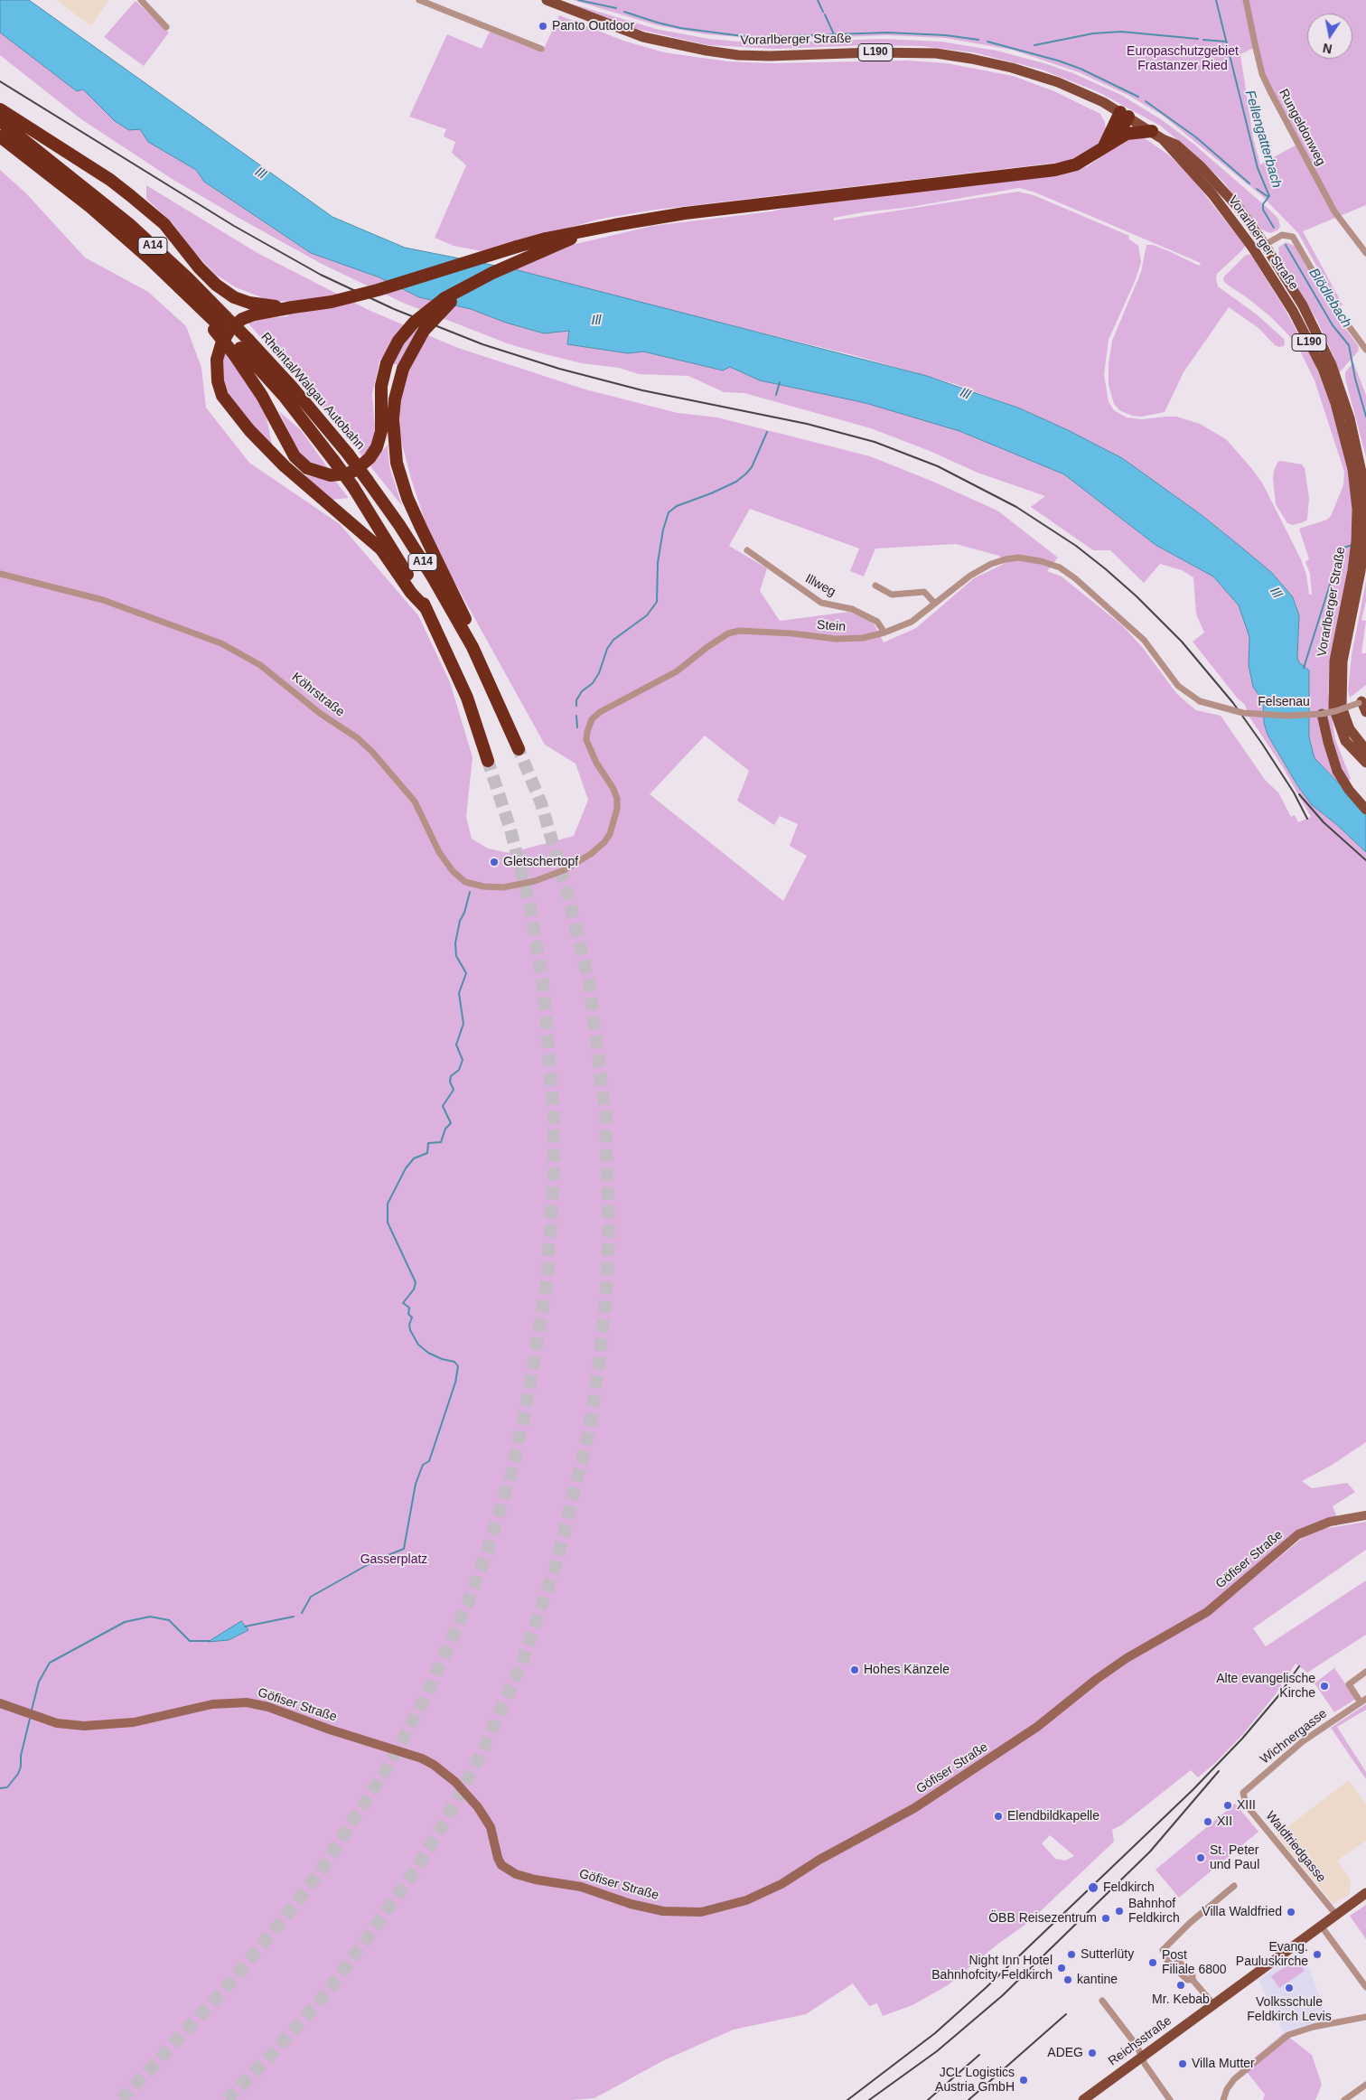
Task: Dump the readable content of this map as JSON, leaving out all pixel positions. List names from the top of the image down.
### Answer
{
  "streets": {
    "highway": ["A14", "Rheintal/Walgau Autobahn"],
    "main road": [
      "Vorarlberger Straße",
      "L190",
      "Göfiser Straße",
      "Reichsstraße"
    ],
    "street": [
      "Rungeldonweg",
      "Illweg",
      "Stein",
      "Köhrstraße",
      "Felsenau",
      "Wichnergasse",
      "Waldfriedgasse"
    ]
  },
  "crossings": [
    ["Illweg", "Stein"],
    ["Stein", "Köhrstraße"],
    ["Stein", "Felsenau"],
    ["Wichnergasse", "Waldfriedgasse"],
    ["Waldfriedgasse", "Reichsstraße"]
  ],
  "water": ["Fellengatterbach", "Ill", "Blödlebach"],
  "parks": ["Europaschutzgebiet Frastanzer Ried", "Gasserplatz"],
  "places": [
    "Panto Outdoor",
    "Gletschertopf",
    "Hohes Känzele",
    "Alte evangelische Kirche",
    "XIII",
    "Elendbildkapelle",
    "XII",
    "St. Peter und Paul",
    "Feldkirch",
    "Bahnhof Feldkirch",
    "Villa Waldfried",
    "ÖBB Reisezentrum",
    "Sutterlüty",
    "Evang. Pauluskirche",
    "Post Filiale 6800",
    "Night Inn Hotel Bahnhofcity Feldkirch",
    "kantine",
    "Mr. Kebab",
    "Volksschule Feldkirch Levis",
    "ADEG",
    "Villa Mutter",
    "JCL Logistics Austria GmbH"
  ],
  "north": "bottom"
}
